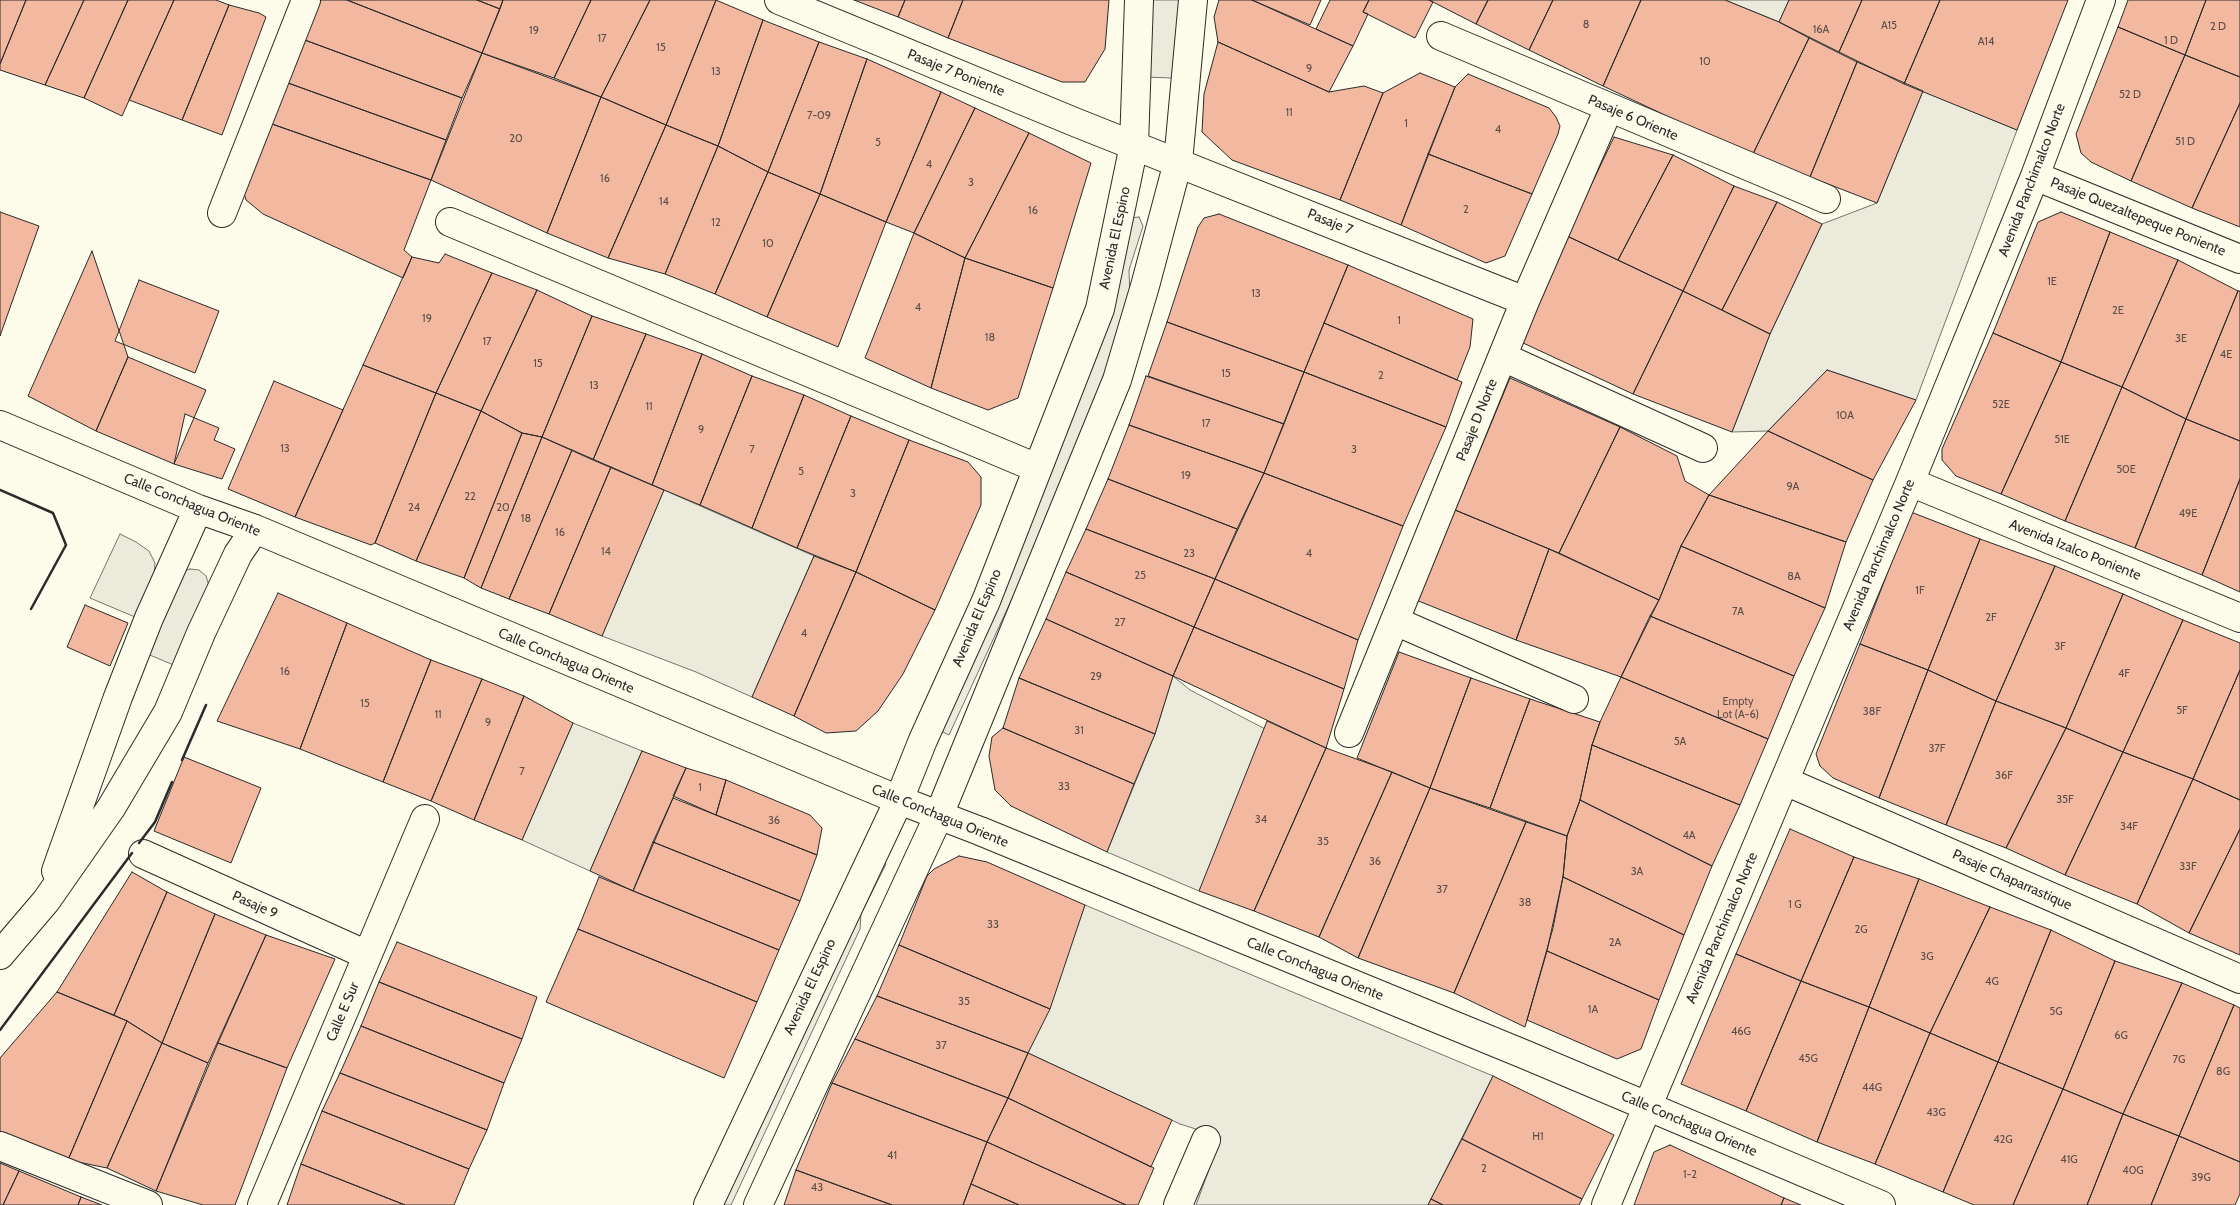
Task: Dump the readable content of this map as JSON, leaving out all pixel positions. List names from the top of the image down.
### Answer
{
  "streets": {
    "street": [
      "Pasaje 7 Poniente",
      "Pasaje 6 Oriente",
      "Avenida Panchimalco Norte",
      "Pasaje Quezaltepeque Poniente",
      "Pasaje 7",
      "Avenida El Espino",
      "Pasaje D Norte",
      "Calle Conchagua Oriente",
      "Avenida Izalco Poniente",
      "Pasaje Chaparrastique",
      "Pasaje 9",
      "Calle E Sur"
    ]
  },
  "crossings": [
    ["Pasaje 7 Poniente", "Pasaje 7"],
    ["Pasaje 7 Poniente", "Avenida El Espino"],
    ["Pasaje 6 Oriente", "Pasaje D Norte"],
    ["Avenida Panchimalco Norte", "Pasaje Quezaltepeque Poniente"],
    ["Avenida Panchimalco Norte", "Calle Conchagua Oriente"],
    ["Avenida Panchimalco Norte", "Avenida Izalco Poniente"],
    ["Avenida Panchimalco Norte", "Pasaje Chaparrastique"],
    ["Pasaje 7", "Avenida El Espino"],
    ["Pasaje 7", "Pasaje D Norte"],
    ["Avenida El Espino", "Calle Conchagua Oriente"],
    ["Pasaje 9", "Calle E Sur"]
  ],
  "house_numbers": [
    "8",
    "A15",
    "2 D",
    "16A",
    "19",
    "17",
    "1 D",
    "A14",
    "15",
    "10",
    "9",
    "13",
    "52 D",
    "11",
    "7-09",
    "1",
    "4",
    "20",
    "51 D",
    "5",
    "4",
    "16",
    "3",
    "14",
    "2",
    "16",
    "12",
    "10",
    "1E",
    "13",
    "4",
    "2E",
    "19",
    "1",
    "18",
    "3E",
    "17",
    "4E",
    "15",
    "15",
    "2",
    "13",
    "52E",
    "11",
    "10A",
    "17",
    "9",
    "51E",
    "13",
    "7",
    "3",
    "50E",
    "5",
    "19",
    "9A",
    "3",
    "22",
    "24",
    "20",
    "49E",
    "18",
    "16",
    "14",
    "23",
    "4",
    "25",
    "8A",
    "1F",
    "7A",
    "2F",
    "27",
    "4",
    "3F",
    "16",
    "4F",
    "29",
    "Empty Lot (A-6)",
    "15",
    "5F",
    "38F",
    "11",
    "9",
    "31",
    "5A",
    "37F",
    "7",
    "36F",
    "33",
    "1",
    "35F",
    "34",
    "36",
    "34F",
    "4A",
    "35",
    "36",
    "33F",
    "3A",
    "37",
    "38",
    "1 G",
    "33",
    "2G",
    "2A",
    "3G",
    "4G",
    "35",
    "1A",
    "5G",
    "46G",
    "6G",
    "37",
    "45G",
    "7G",
    "8G",
    "44G",
    "43G",
    "H1",
    "42G",
    "41",
    "41G",
    "2",
    "40G",
    "1-2",
    "39G",
    "43"
  ]
}
